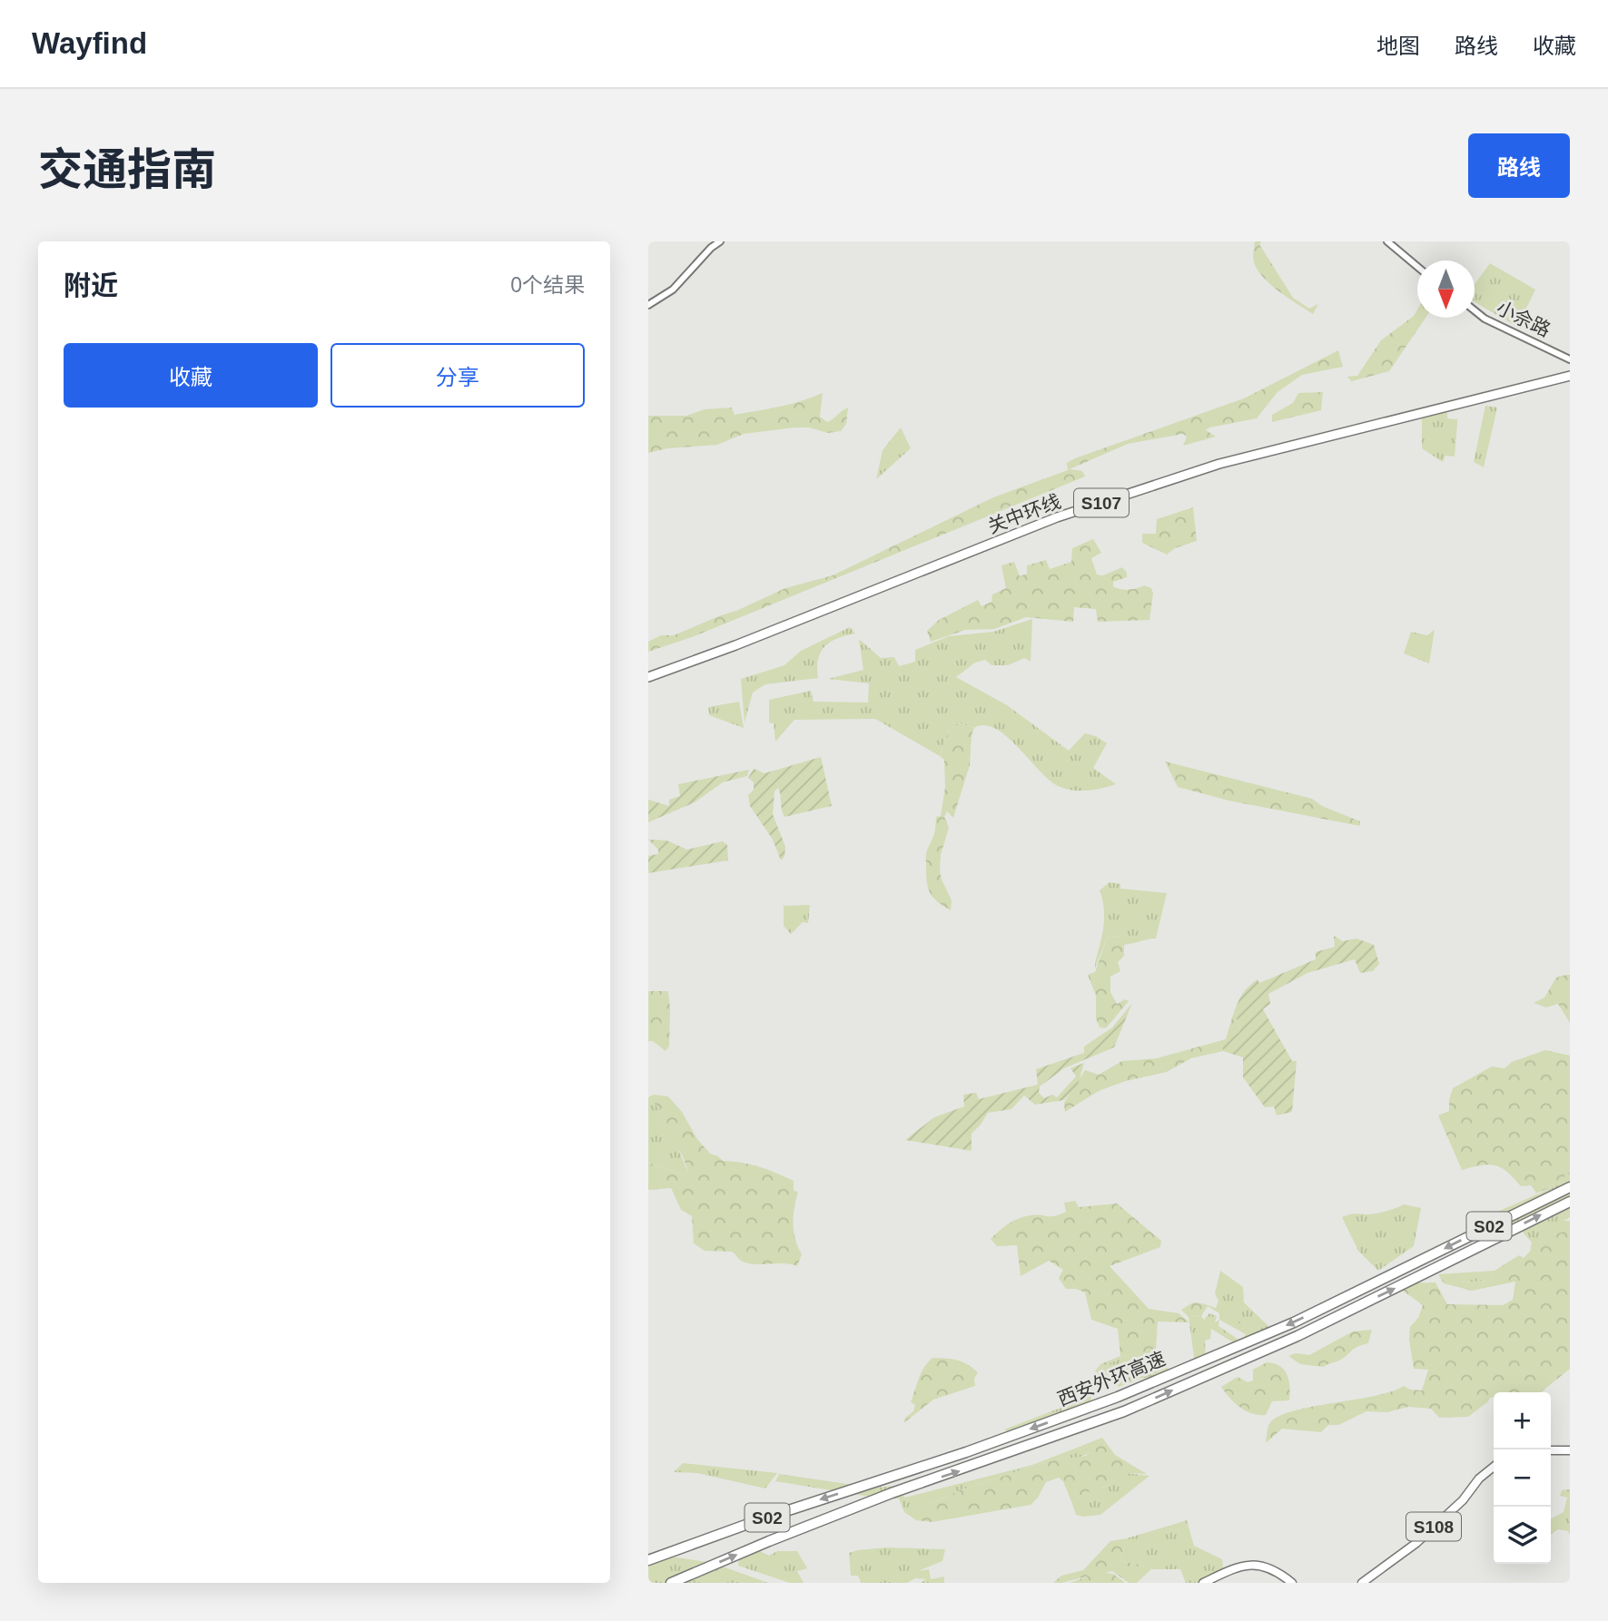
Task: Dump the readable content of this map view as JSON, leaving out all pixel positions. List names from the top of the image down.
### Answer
{
  "streets": {
    "highway": [
      "S107",
      "关中环线",
      "S02",
      "西安外环高速"
    ],
    "main road": ["S108"],
    "street": ["小佘路"]
  },
  "north": "bottom",
  "page": {
    "header": "Wayfind",
    "nav": ["地图", "路线", "收藏"],
    "title": "交通指南",
    "buttons": [
      "路线",
      ["收藏", "分享"]
    ],
    "heading": ["附近", "0个结果"],
    "map_buttons": ["+", "−"]
  }
}
